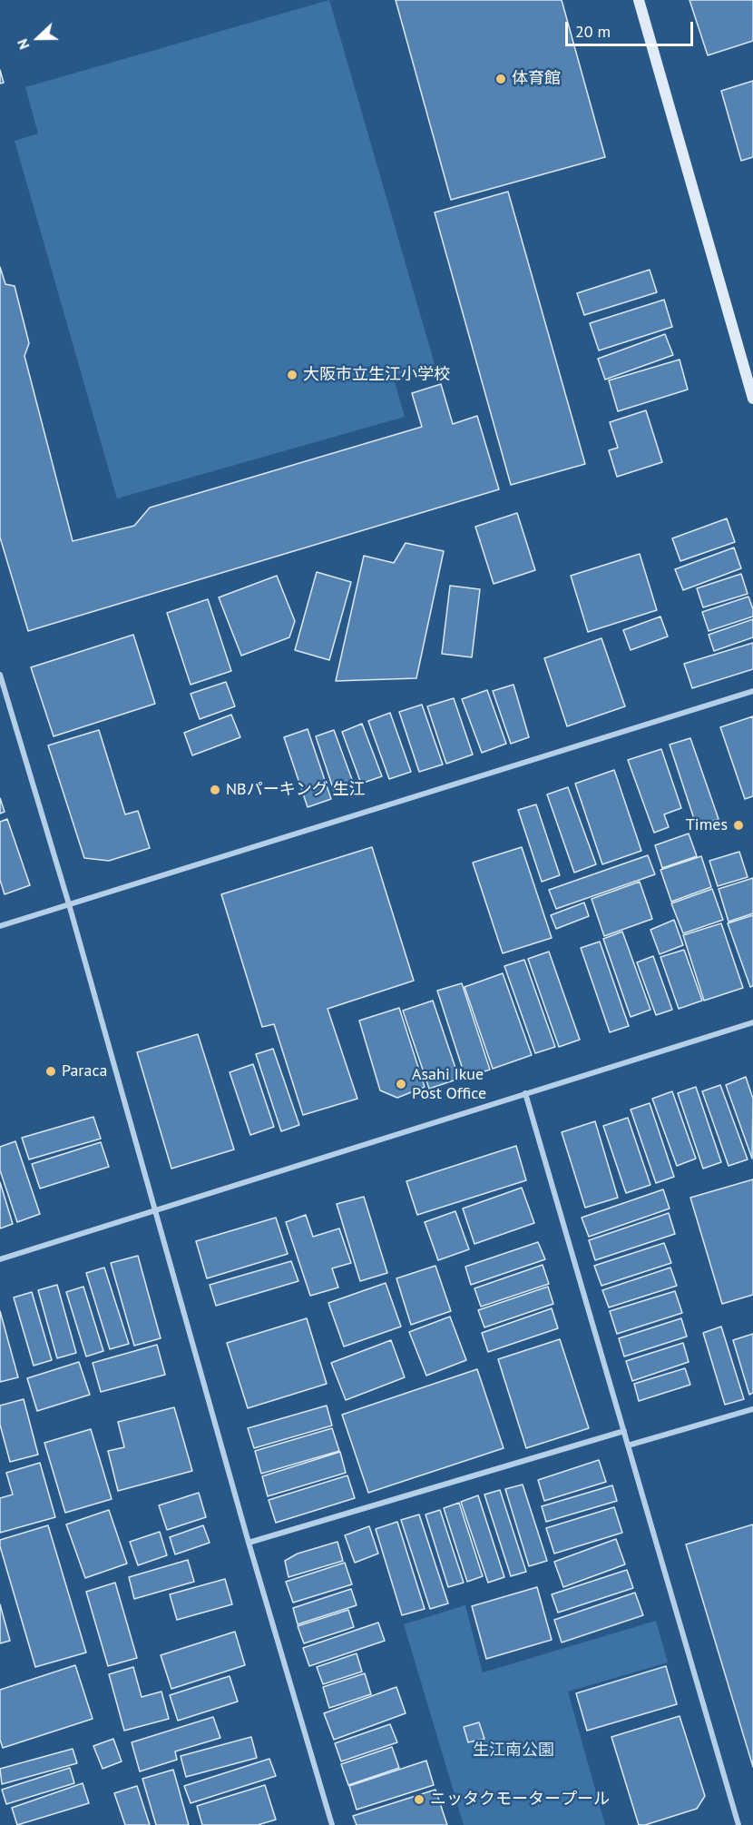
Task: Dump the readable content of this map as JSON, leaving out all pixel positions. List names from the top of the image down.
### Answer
{
  "parks": ["生江南公園"],
  "places": [
    "体育館",
    "大阪市立生江小学校",
    "NBパーキング 生江",
    "Times",
    "Paraca",
    "Asahi Ikue Post Office",
    "ニッタクモータープール"
  ],
  "scale_bar": "20 m",
  "north": "left"
}
